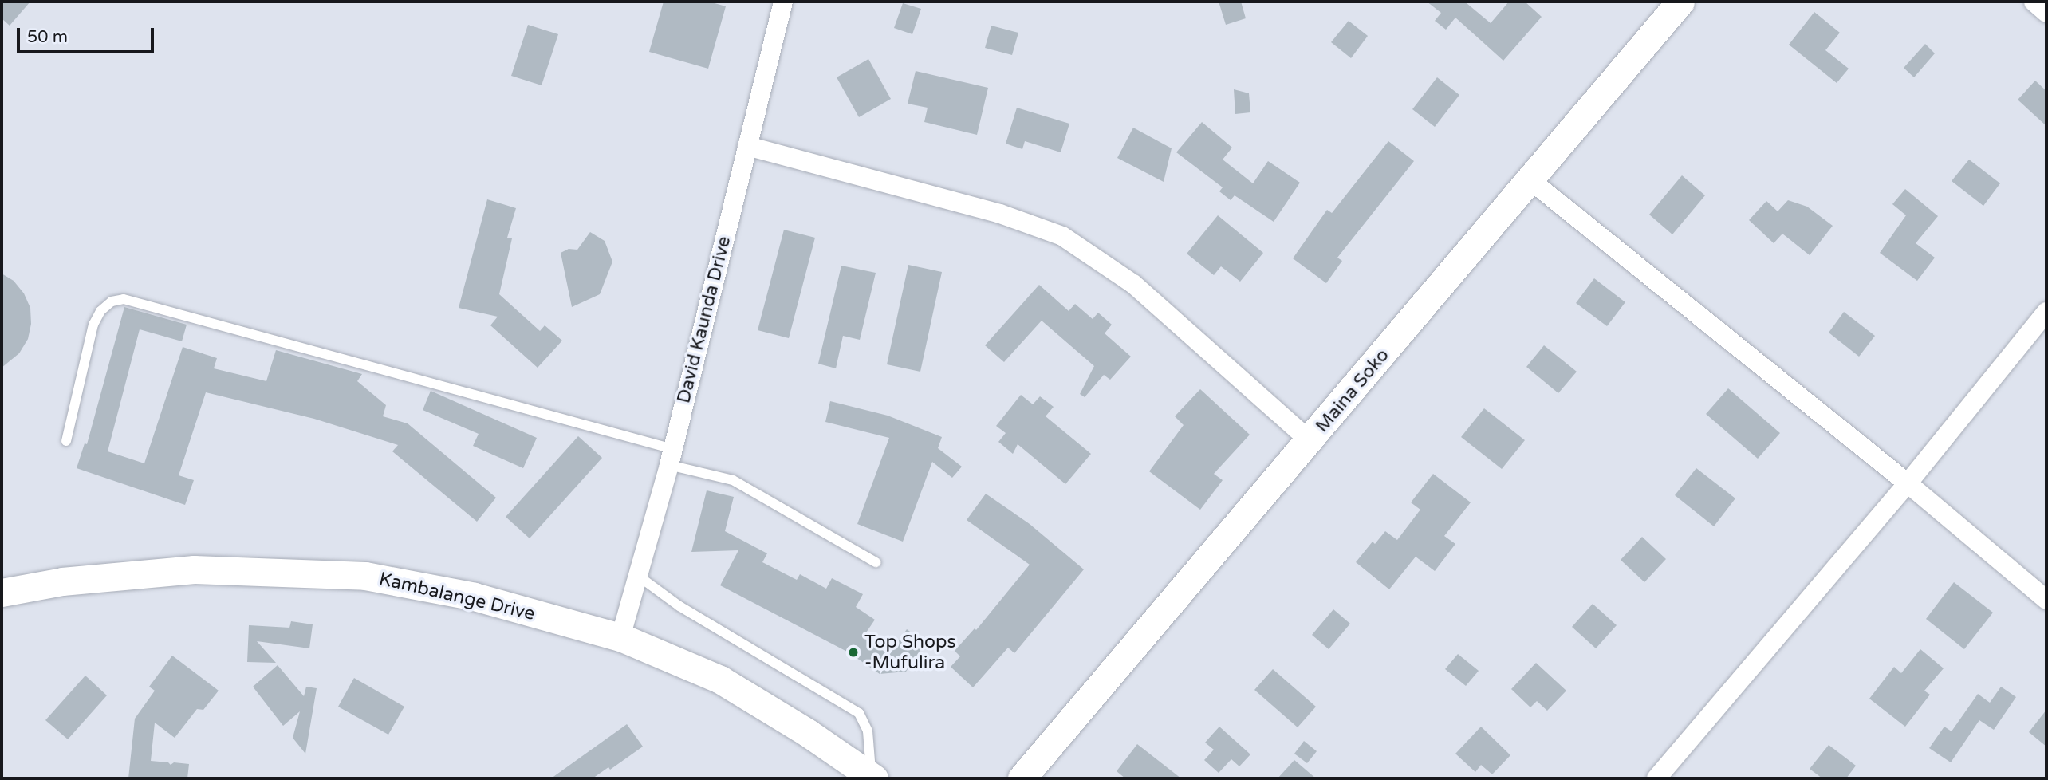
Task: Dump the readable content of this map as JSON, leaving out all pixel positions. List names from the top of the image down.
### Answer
{
  "streets": {
    "street": ["David Kaunda Drive", "Maina Soko", "Kambalange Drive"]
  },
  "crossings": [
    ["David Kaunda Drive", "Kambalange Drive"]
  ],
  "places": ["Top Shops -Mufulira"],
  "scale_bar": "50 m"
}
